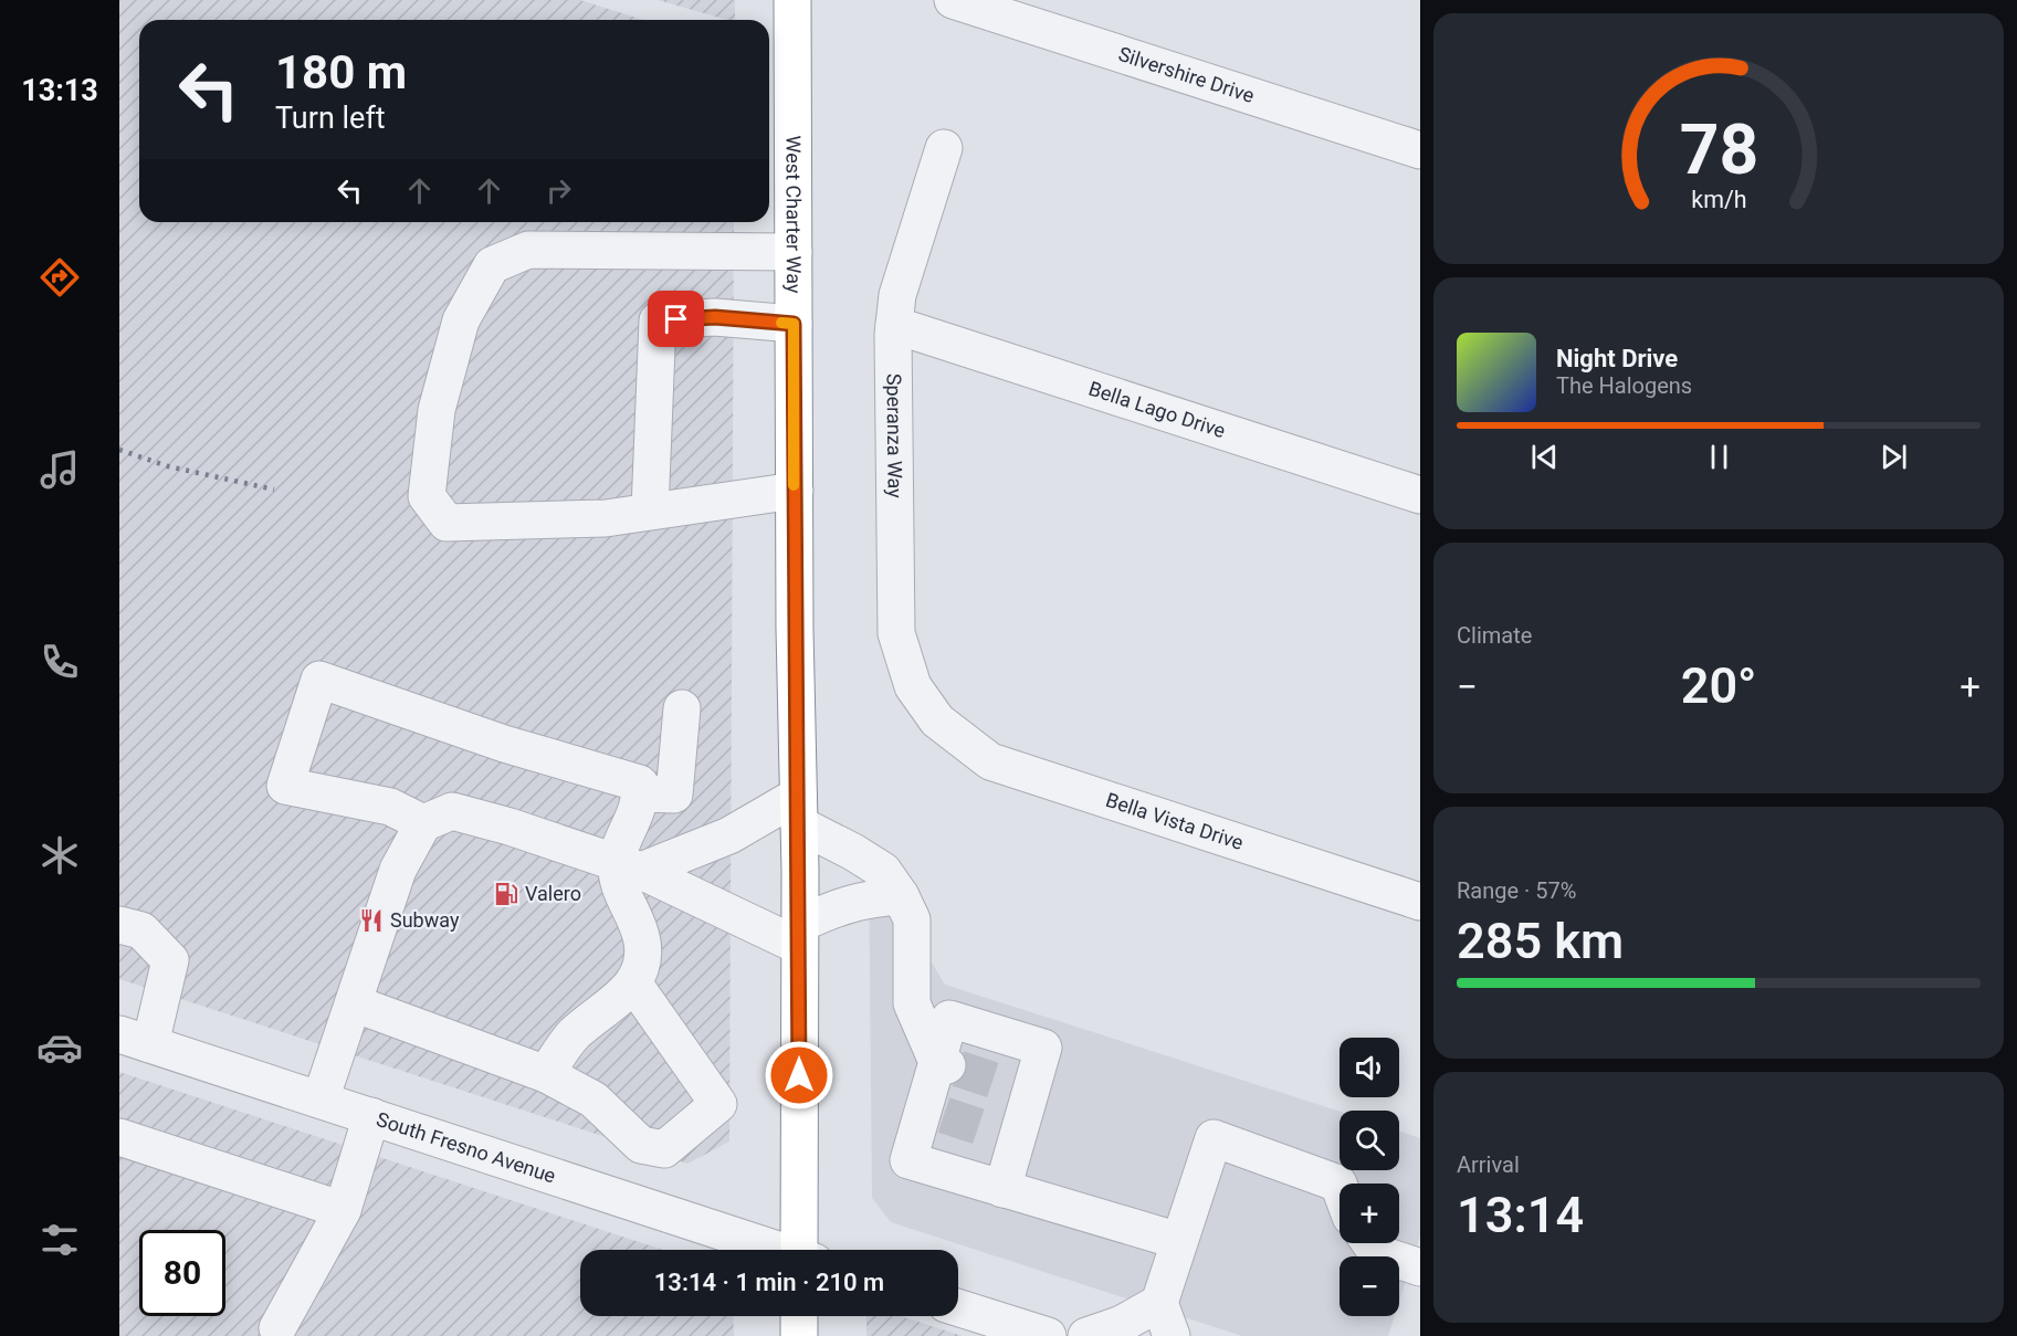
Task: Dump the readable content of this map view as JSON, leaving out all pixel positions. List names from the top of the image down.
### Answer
{
  "streets": {
    "highway": ["West Charter Way"],
    "street": [
      "Silvershire Drive",
      "Bella Lago Drive",
      "Speranza Way",
      "Bella Vista Drive",
      "South Fresno Avenue"
    ]
  },
  "crossings": [
    ["Bella Lago Drive", "Speranza Way"],
    ["Speranza Way", "Bella Vista Drive"]
  ],
  "places": {
    "fuel station": ["Valero"],
    "restaurant": ["Subway"]
  },
  "page": {
    "tabs": "13:13",
    "turn": ["180 m", "Turn left"],
    "song": ["Night Drive", "The Halogens"],
    "tile": [
      "Climate",
      ["Range · 57%", "285 km"],
      ["Arrival", "13:14"]
    ],
    "heat": ["−", "20°", "+"],
    "map_buttons": ["+", "−"],
    "limit": "80",
    "trip": "13:14 · 1 min · 210 m",
    "gauge": ["78", "km/h"]
  }
}
